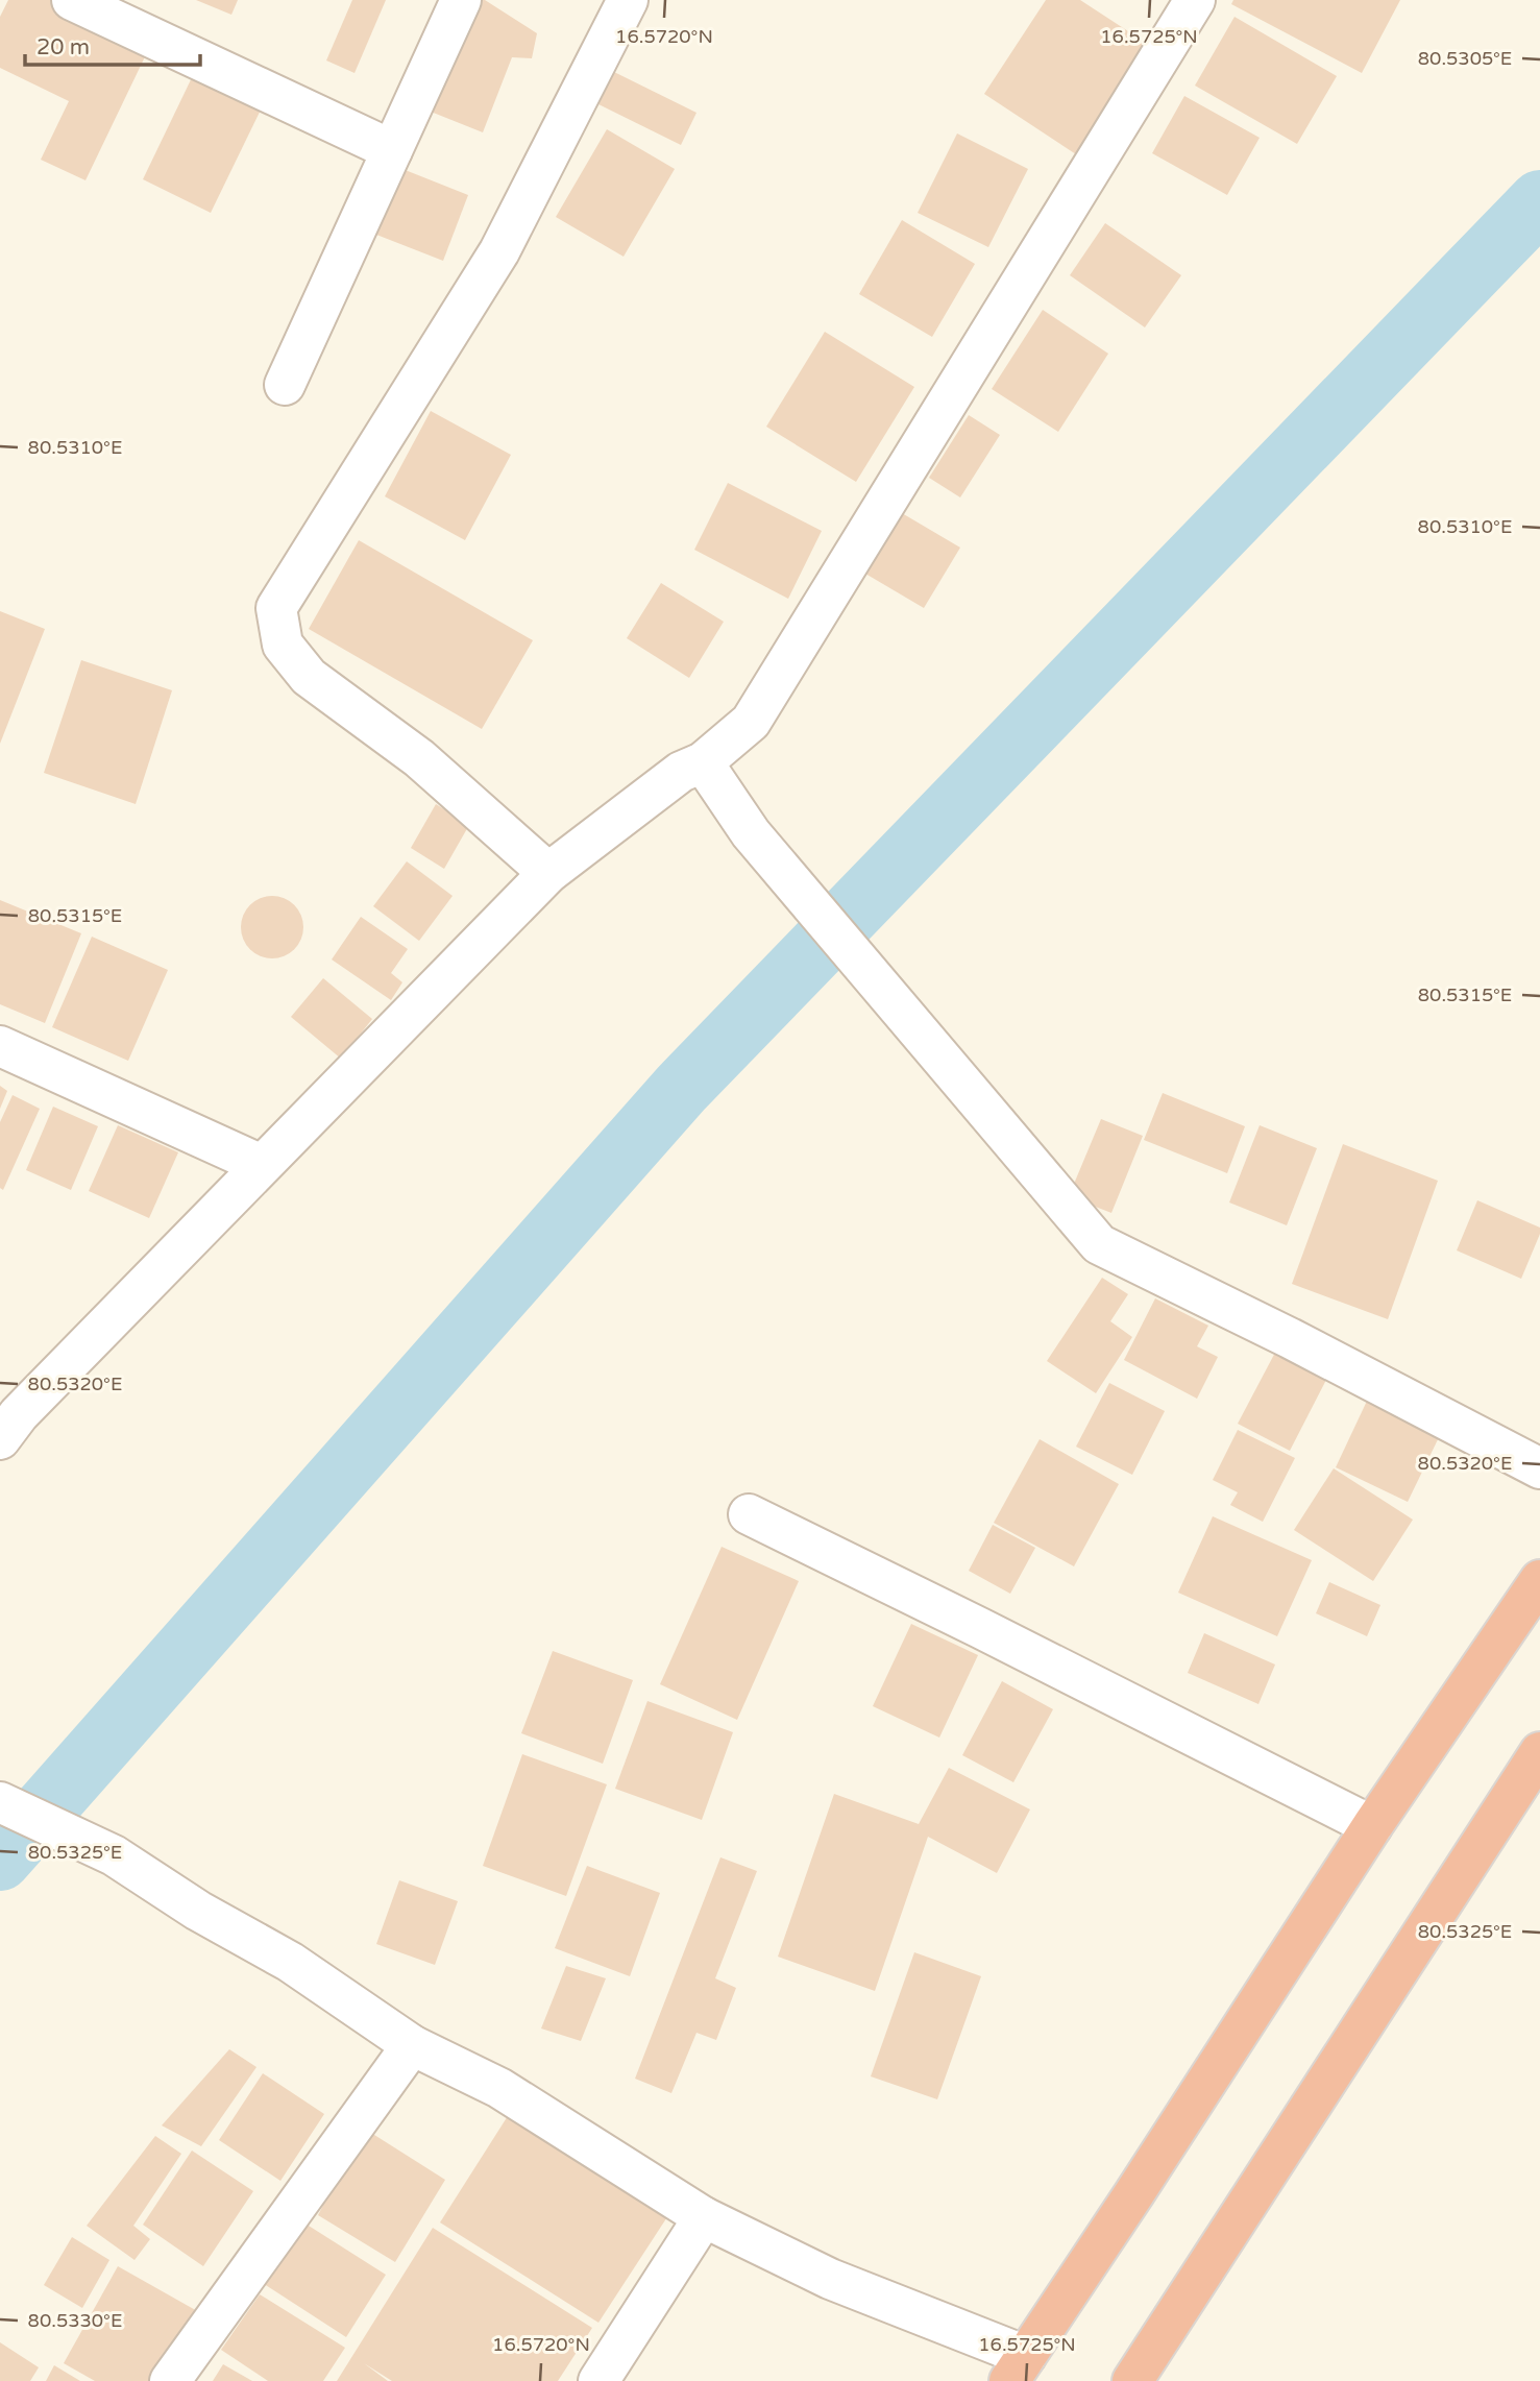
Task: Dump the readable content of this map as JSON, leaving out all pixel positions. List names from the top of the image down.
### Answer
{
  "scale_bar": "20 m",
  "coordinates": [
    "16.5720°N",
    "16.5725°N",
    "80.5305°E",
    "80.5310°E",
    "80.5315°E",
    "80.5320°E",
    "80.5325°E",
    "80.5330°E"
  ]
}
